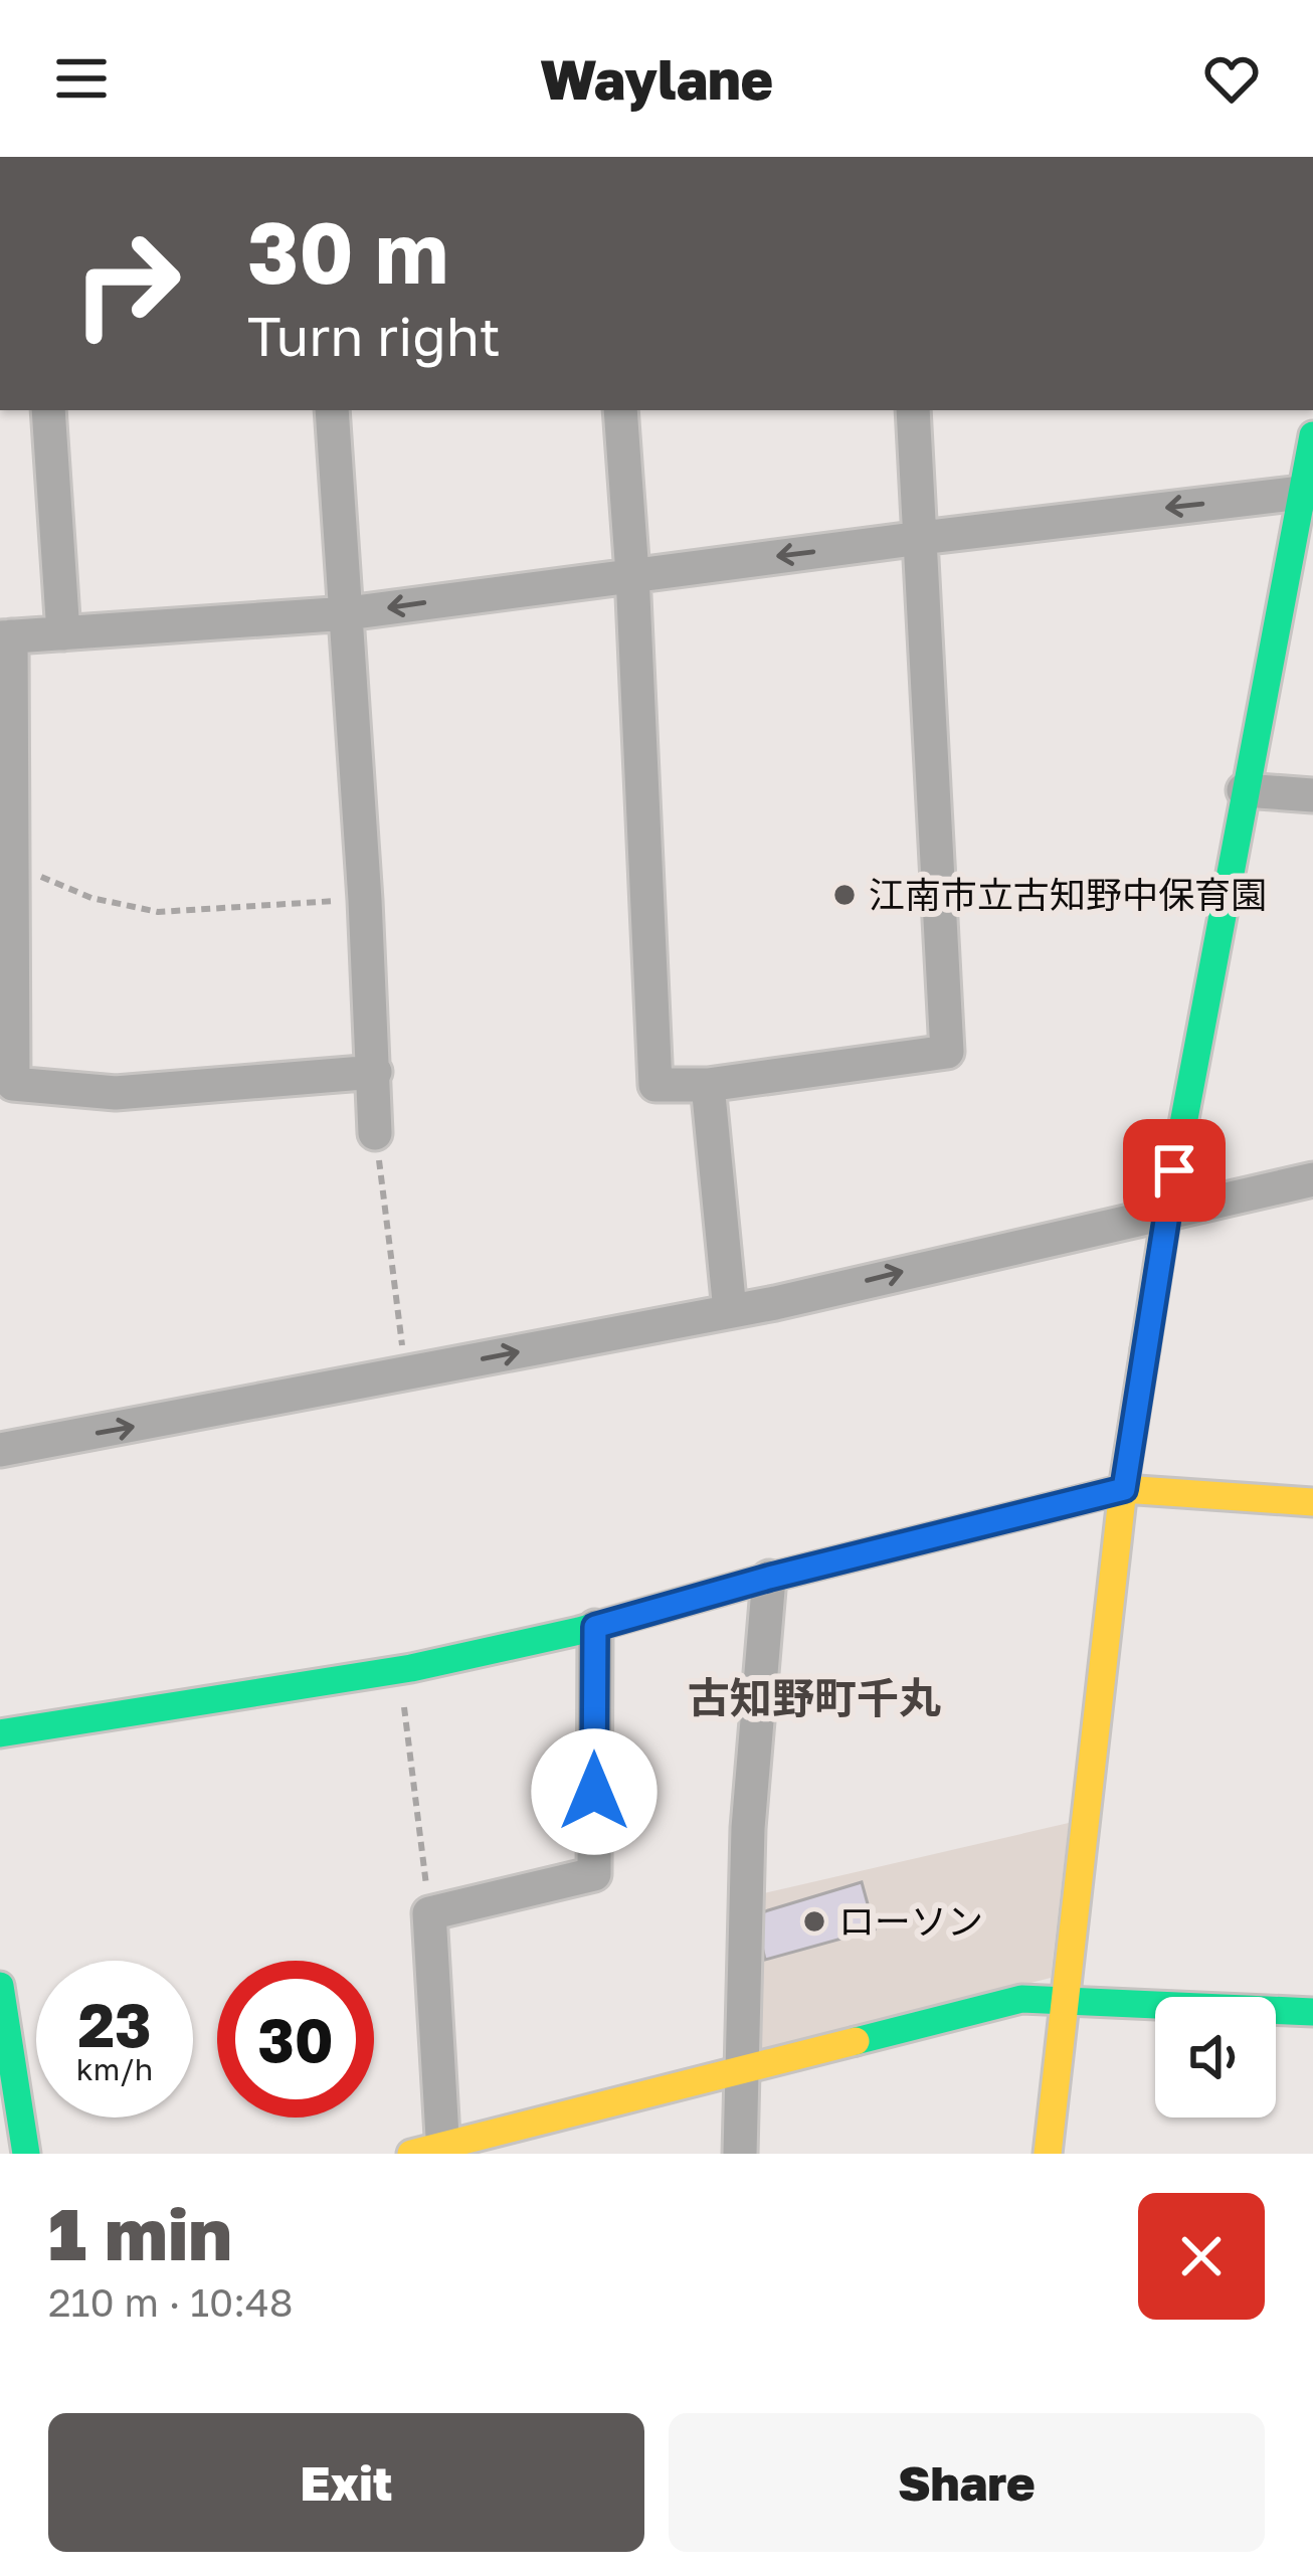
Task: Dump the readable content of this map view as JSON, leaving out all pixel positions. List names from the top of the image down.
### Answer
{
  "districts": ["古知野町千丸"],
  "places": ["江南市立古知野中保育園", "ローソン"],
  "page": {
    "header": "Waylane",
    "turn": ["30 m", "Turn right"],
    "speed": "23 km/h",
    "limit": "30",
    "heading": ["1 min", "210 m · 10:48"],
    "buttons": ["Exit", "Share"]
  }
}
